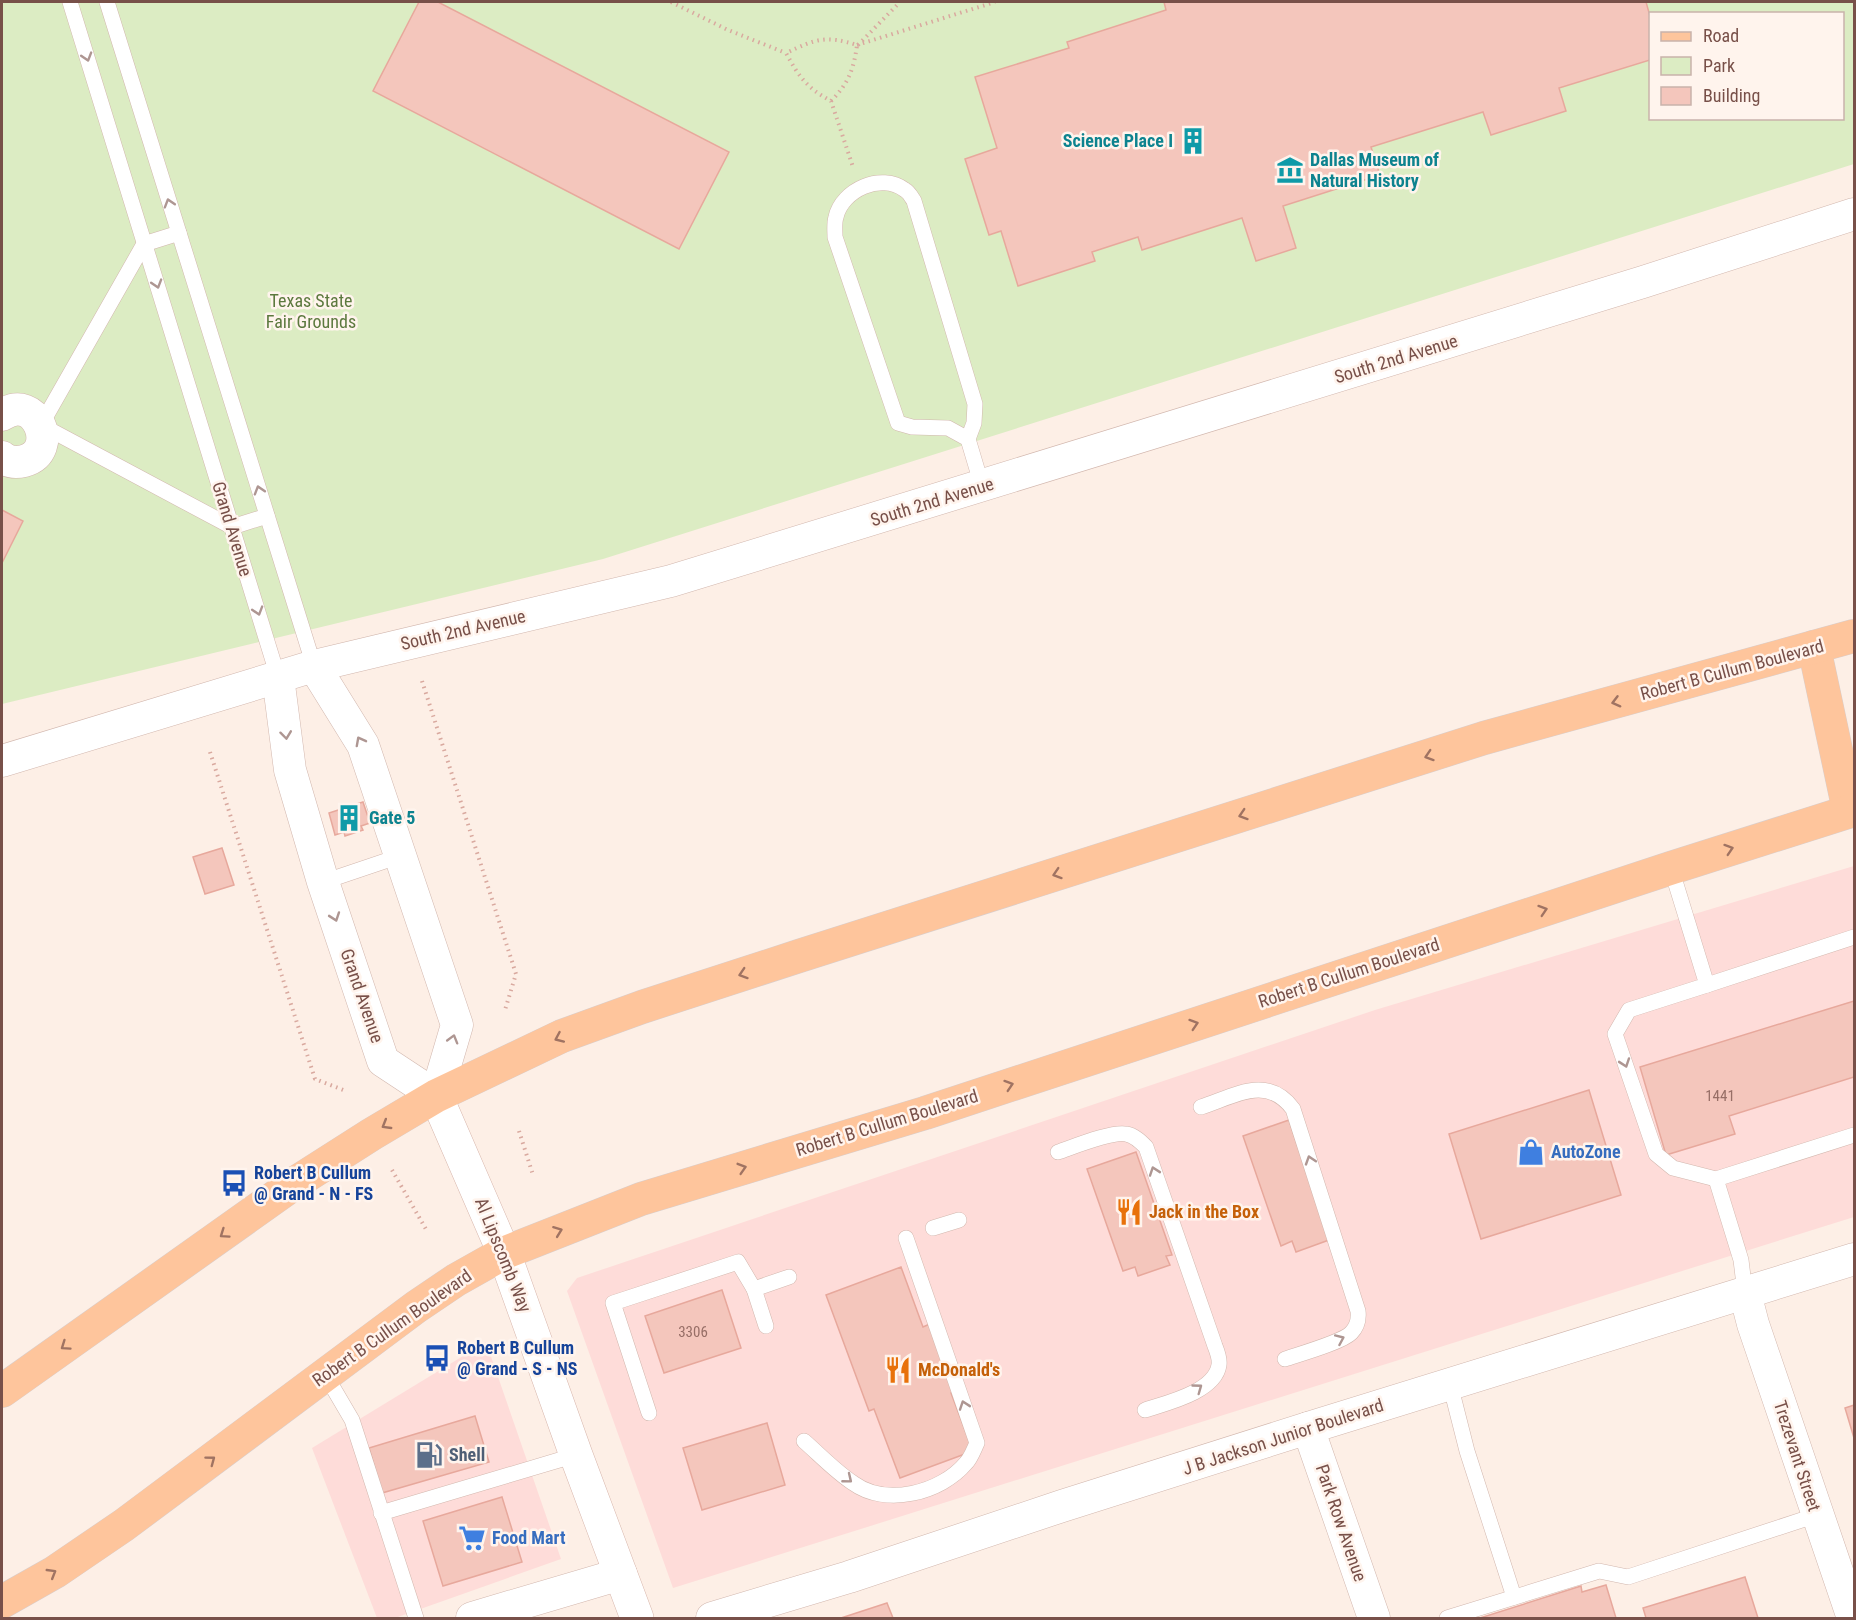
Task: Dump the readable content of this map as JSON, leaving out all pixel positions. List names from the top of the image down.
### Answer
{
  "streets": {
    "main road": ["Robert B Cullum Boulevard"],
    "street": [
      "South 2nd Avenue",
      "Grand Avenue",
      "Al Lipscomb Way",
      "J B Jackson Junior Boulevard",
      "Trezevant Street",
      "Park Row Avenue"
    ]
  },
  "crossings": [
    ["South 2nd Avenue", "Grand Avenue"],
    ["Grand Avenue", "Robert B Cullum Boulevard"],
    ["Grand Avenue", "Al Lipscomb Way"],
    ["Robert B Cullum Boulevard", "Al Lipscomb Way"],
    ["J B Jackson Junior Boulevard", "Trezevant Street"],
    ["J B Jackson Junior Boulevard", "Park Row Avenue"]
  ],
  "parks": ["Texas State Fair Grounds"],
  "places": {
    "building": ["Science Place I", "Gate 5"],
    "museum": ["Dallas Museum of Natural History"],
    "shop": ["AutoZone"],
    "bus stop": ["Robert B Cullum @ Grand - N - FS", "Robert B Cullum @ Grand - S - NS"],
    "restaurant": ["Jack in the Box", "McDonald's"],
    "fuel station": ["Shell"],
    "supermarket": ["Food Mart"]
  },
  "house_numbers": ["1441", "3306"],
  "legend": ["Road", "Park", "Building"]
}
